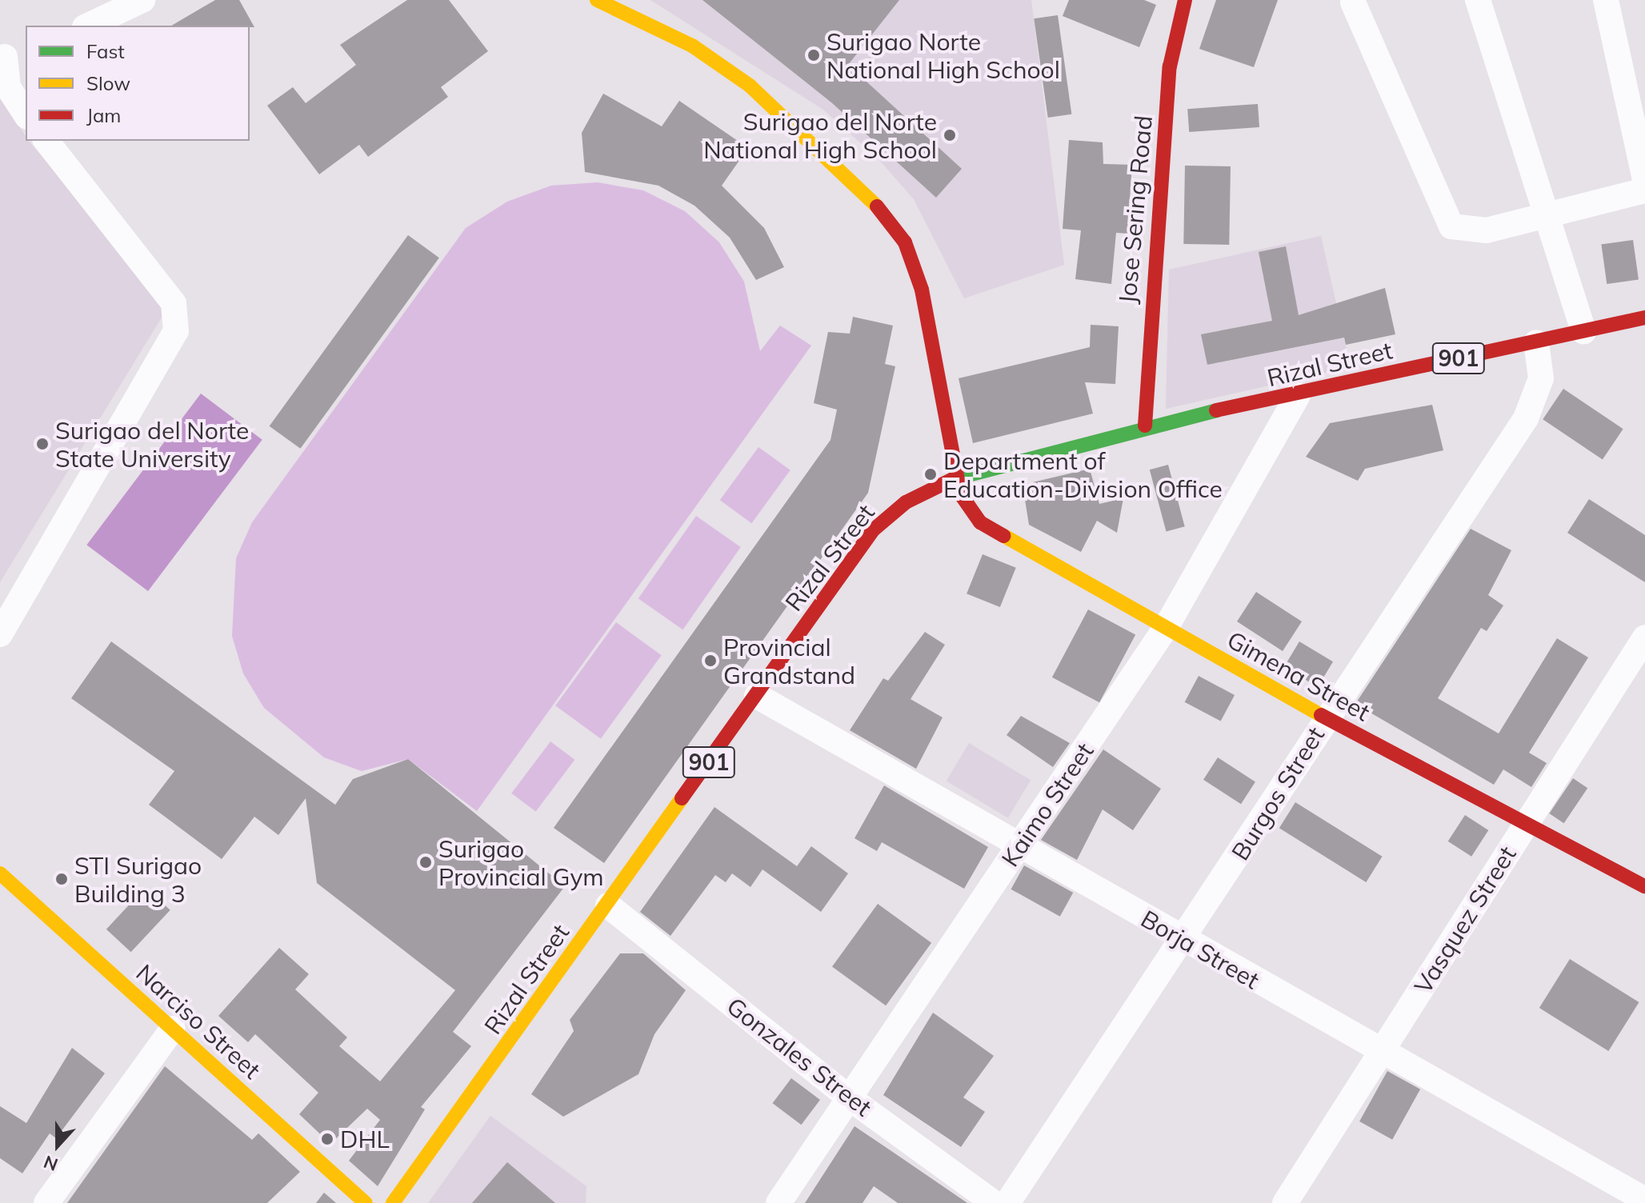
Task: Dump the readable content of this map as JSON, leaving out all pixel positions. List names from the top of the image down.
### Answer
{
  "streets": {
    "main road": [
      "Jose Sering Road",
      "901",
      "Rizal Street",
      "Gimena Street",
      "Narciso Street"
    ],
    "street": [
      "Burgos Street",
      "Kaimo Street",
      "Vasquez Street",
      "Borja Street",
      "Gonzales Street"
    ]
  },
  "crossings": [
    ["Jose Sering Road", "Rizal Street"],
    ["Rizal Street", "Gimena Street"],
    ["Rizal Street", "Burgos Street"],
    ["Rizal Street", "Kaimo Street"],
    ["Rizal Street", "Borja Street"],
    ["Rizal Street", "Gonzales Street"],
    ["Gimena Street", "Burgos Street"],
    ["Gimena Street", "Kaimo Street"],
    ["Gimena Street", "Vasquez Street"],
    ["Burgos Street", "Borja Street"],
    ["Kaimo Street", "Borja Street"],
    ["Kaimo Street", "Gonzales Street"],
    ["Vasquez Street", "Borja Street"]
  ],
  "places": [
    "Surigao Norte National High School",
    "Surigao del Norte National High School",
    "Surigao del Norte State University",
    "Department of Education-Division Office",
    "Provincial Grandstand",
    "Surigao Provincial Gym",
    "STI Surigao Building 3",
    "DHL"
  ],
  "legend": ["Fast", "Slow", "Jam"],
  "north": "bottom"
}
